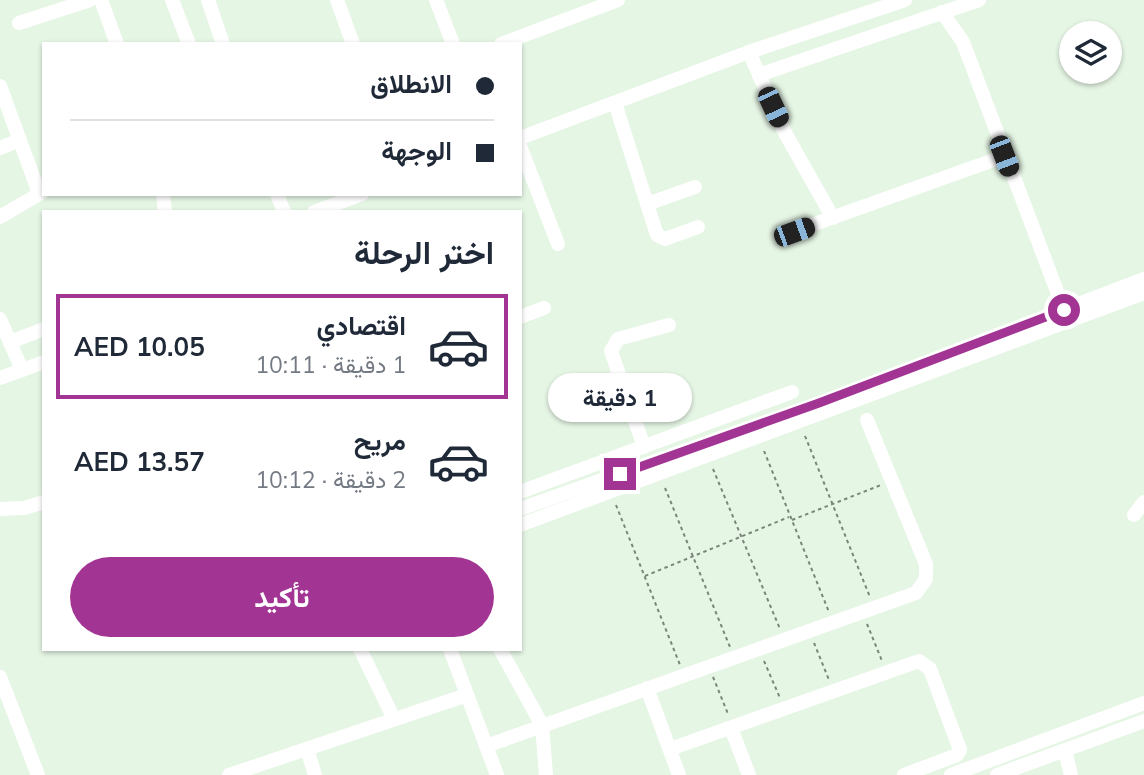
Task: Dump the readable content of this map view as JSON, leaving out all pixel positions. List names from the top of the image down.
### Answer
{
  "page": {
    "banner": ["الانطلاق", "الوجهة"],
    "heading": "اختر الرحلة",
    "list": [
      {
        "name": "اقتصادي",
        "note": "1 دقيقة · 10:11",
        "value": "AED 10.05"
      },
      {
        "name": "مريح",
        "note": "2 دقيقة · 10:12",
        "value": "AED 13.57"
      }
    ],
    "bubble": "1 دقيقة",
    "buttons": "تأكيد"
  }
}
